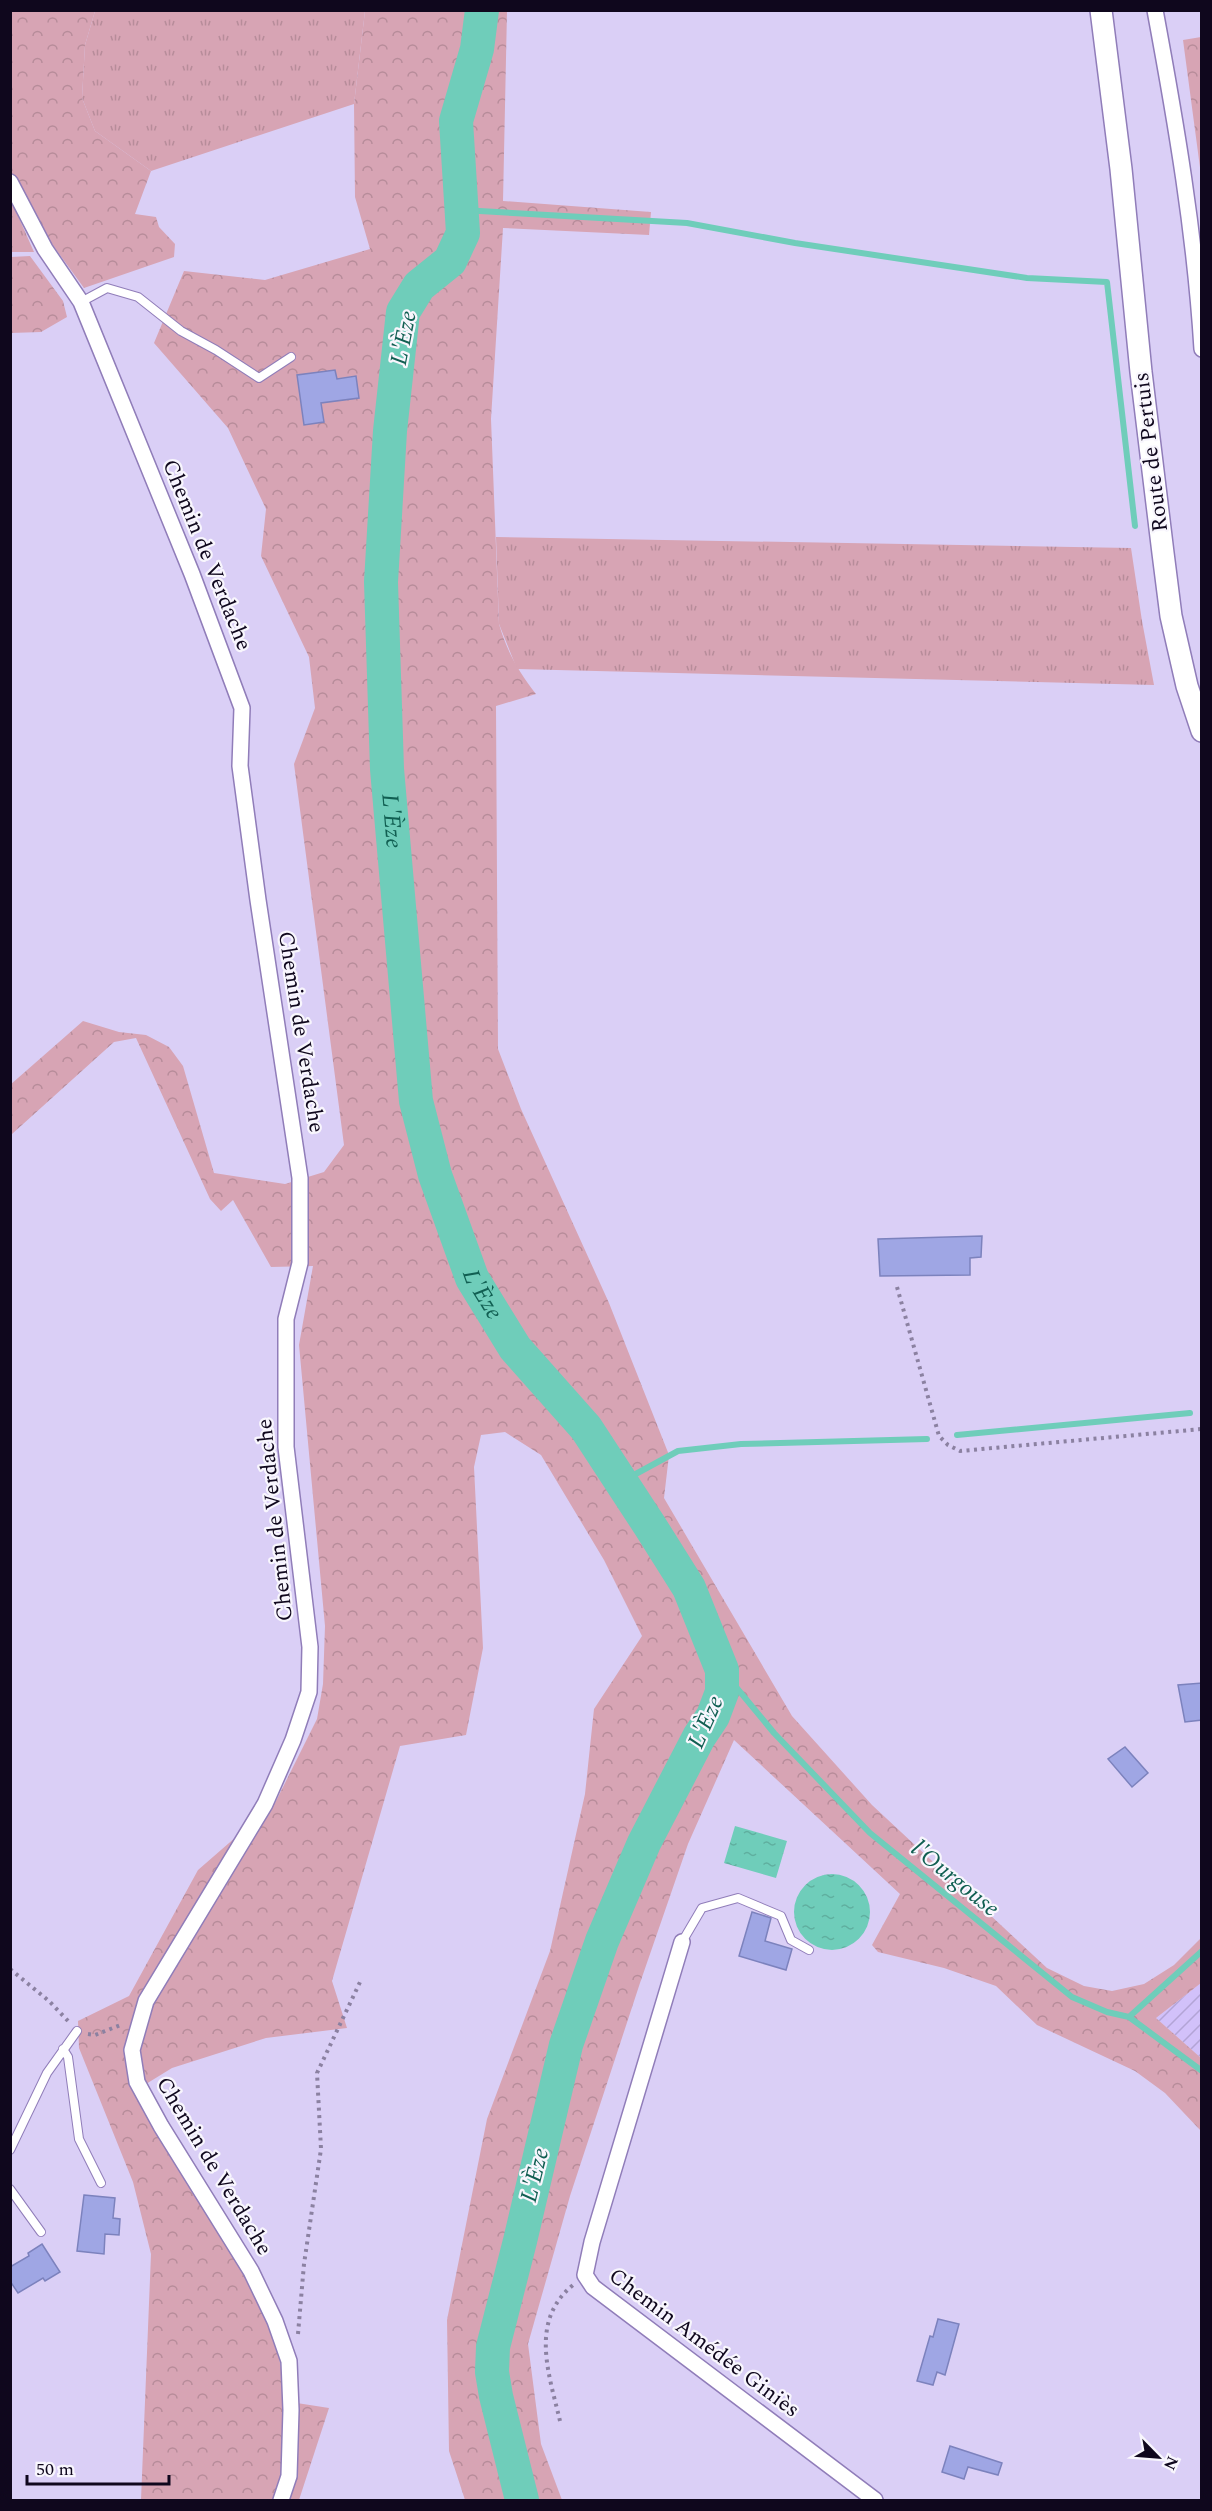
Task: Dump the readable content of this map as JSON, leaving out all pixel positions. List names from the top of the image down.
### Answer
{
  "streets": {
    "main road": ["Route de Pertuis"],
    "street": ["Chemin de Verdache", "Chemin Amédée Giniès"]
  },
  "water": ["L'Èze", "l'Ourgouse"],
  "scale_bar": "50 m",
  "north": "bottom right"
}
